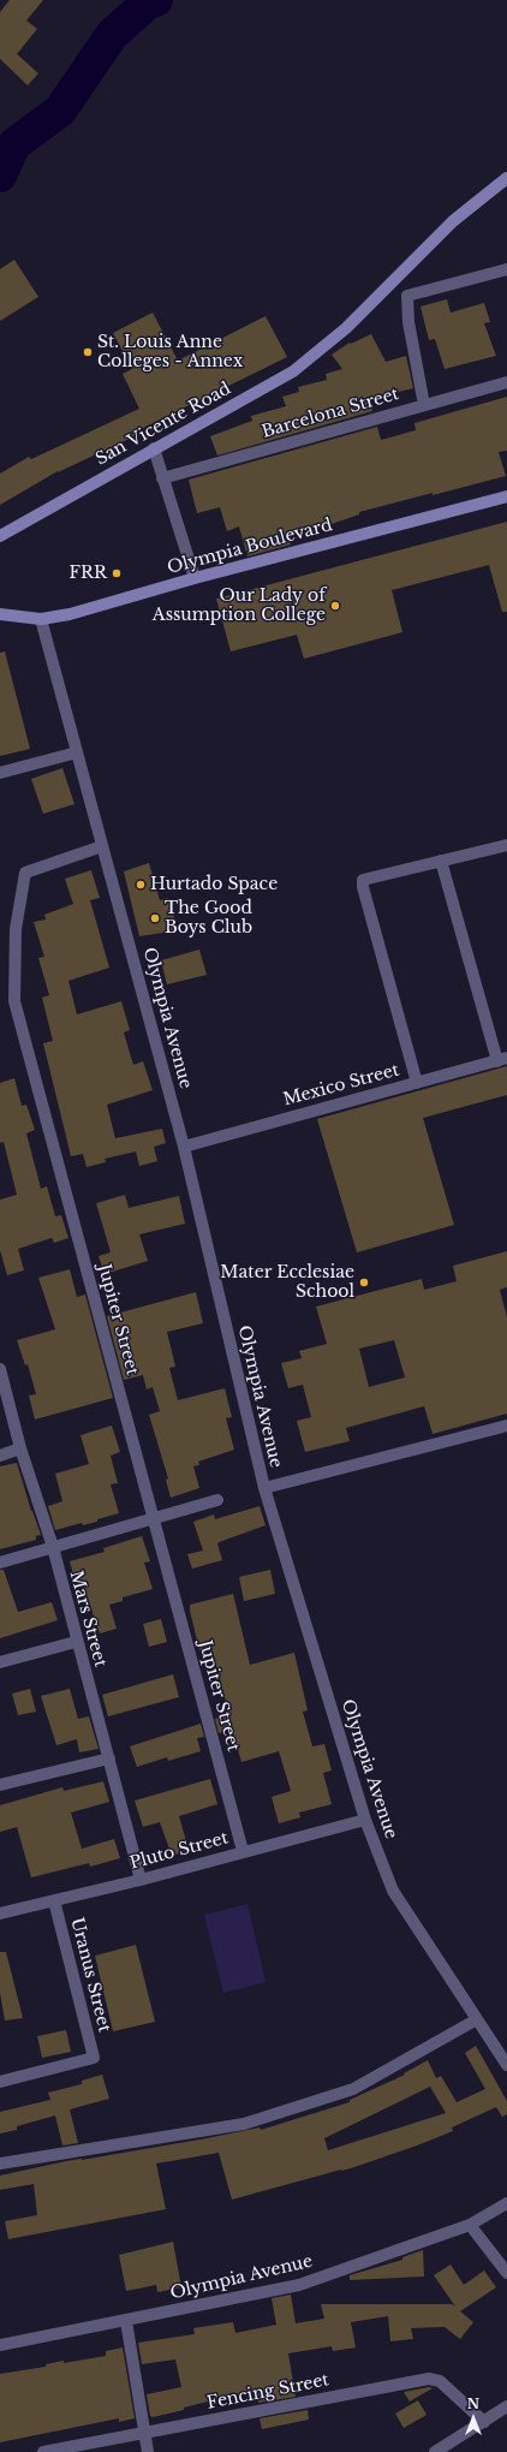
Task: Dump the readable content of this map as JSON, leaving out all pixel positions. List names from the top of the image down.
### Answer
{
  "streets": {
    "main road": ["San Vicente Road", "Olympia Boulevard"],
    "street": [
      "Barcelona Street",
      "Olympia Avenue",
      "Mexico Street",
      "Jupiter Street",
      "Mars Street",
      "Pluto Street",
      "Uranus Street",
      "Fencing Street"
    ]
  },
  "crossings": [
    ["Olympia Boulevard", "Olympia Avenue"],
    ["Olympia Avenue", "Mexico Street"],
    ["Olympia Avenue", "Jupiter Street"],
    ["Olympia Avenue", "Pluto Street"],
    ["Jupiter Street", "Pluto Street"],
    ["Mars Street", "Pluto Street"],
    ["Pluto Street", "Uranus Street"]
  ],
  "places": [
    "St. Louis Anne Colleges - Annex",
    "FRR",
    "Our Lady of Assumption College",
    "Hurtado Space",
    "The Good Boys Club",
    "Mater Ecclesiae School"
  ],
  "north": "top"
}
